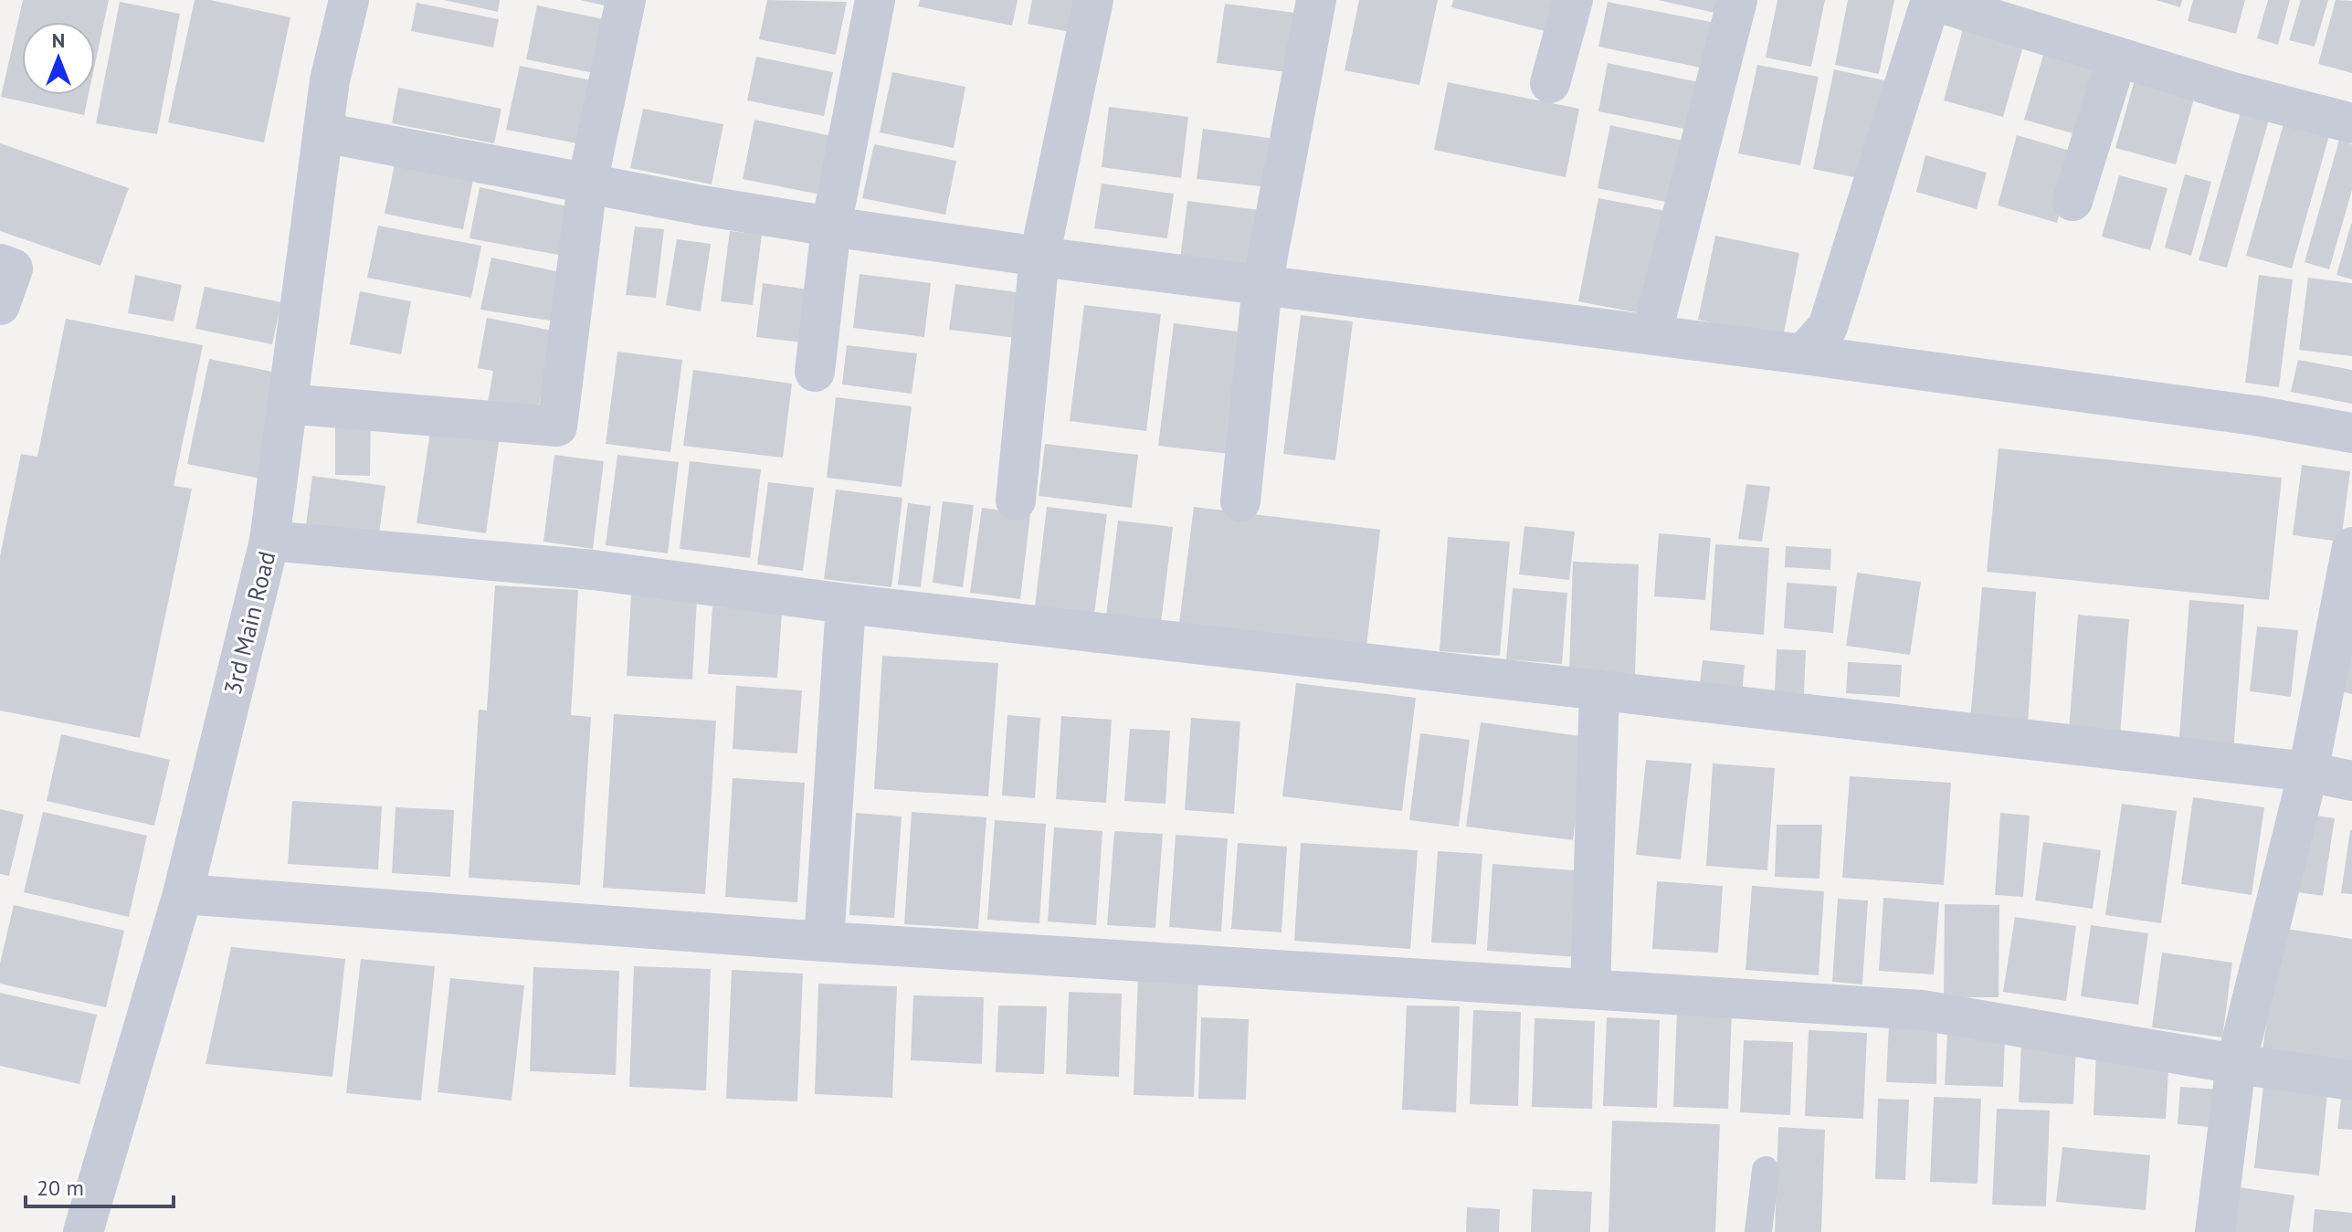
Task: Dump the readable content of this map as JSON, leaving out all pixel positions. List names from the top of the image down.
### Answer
{
  "streets": {
    "street": ["3rd Main Road"]
  },
  "scale_bar": "20 m",
  "north": "top"
}
